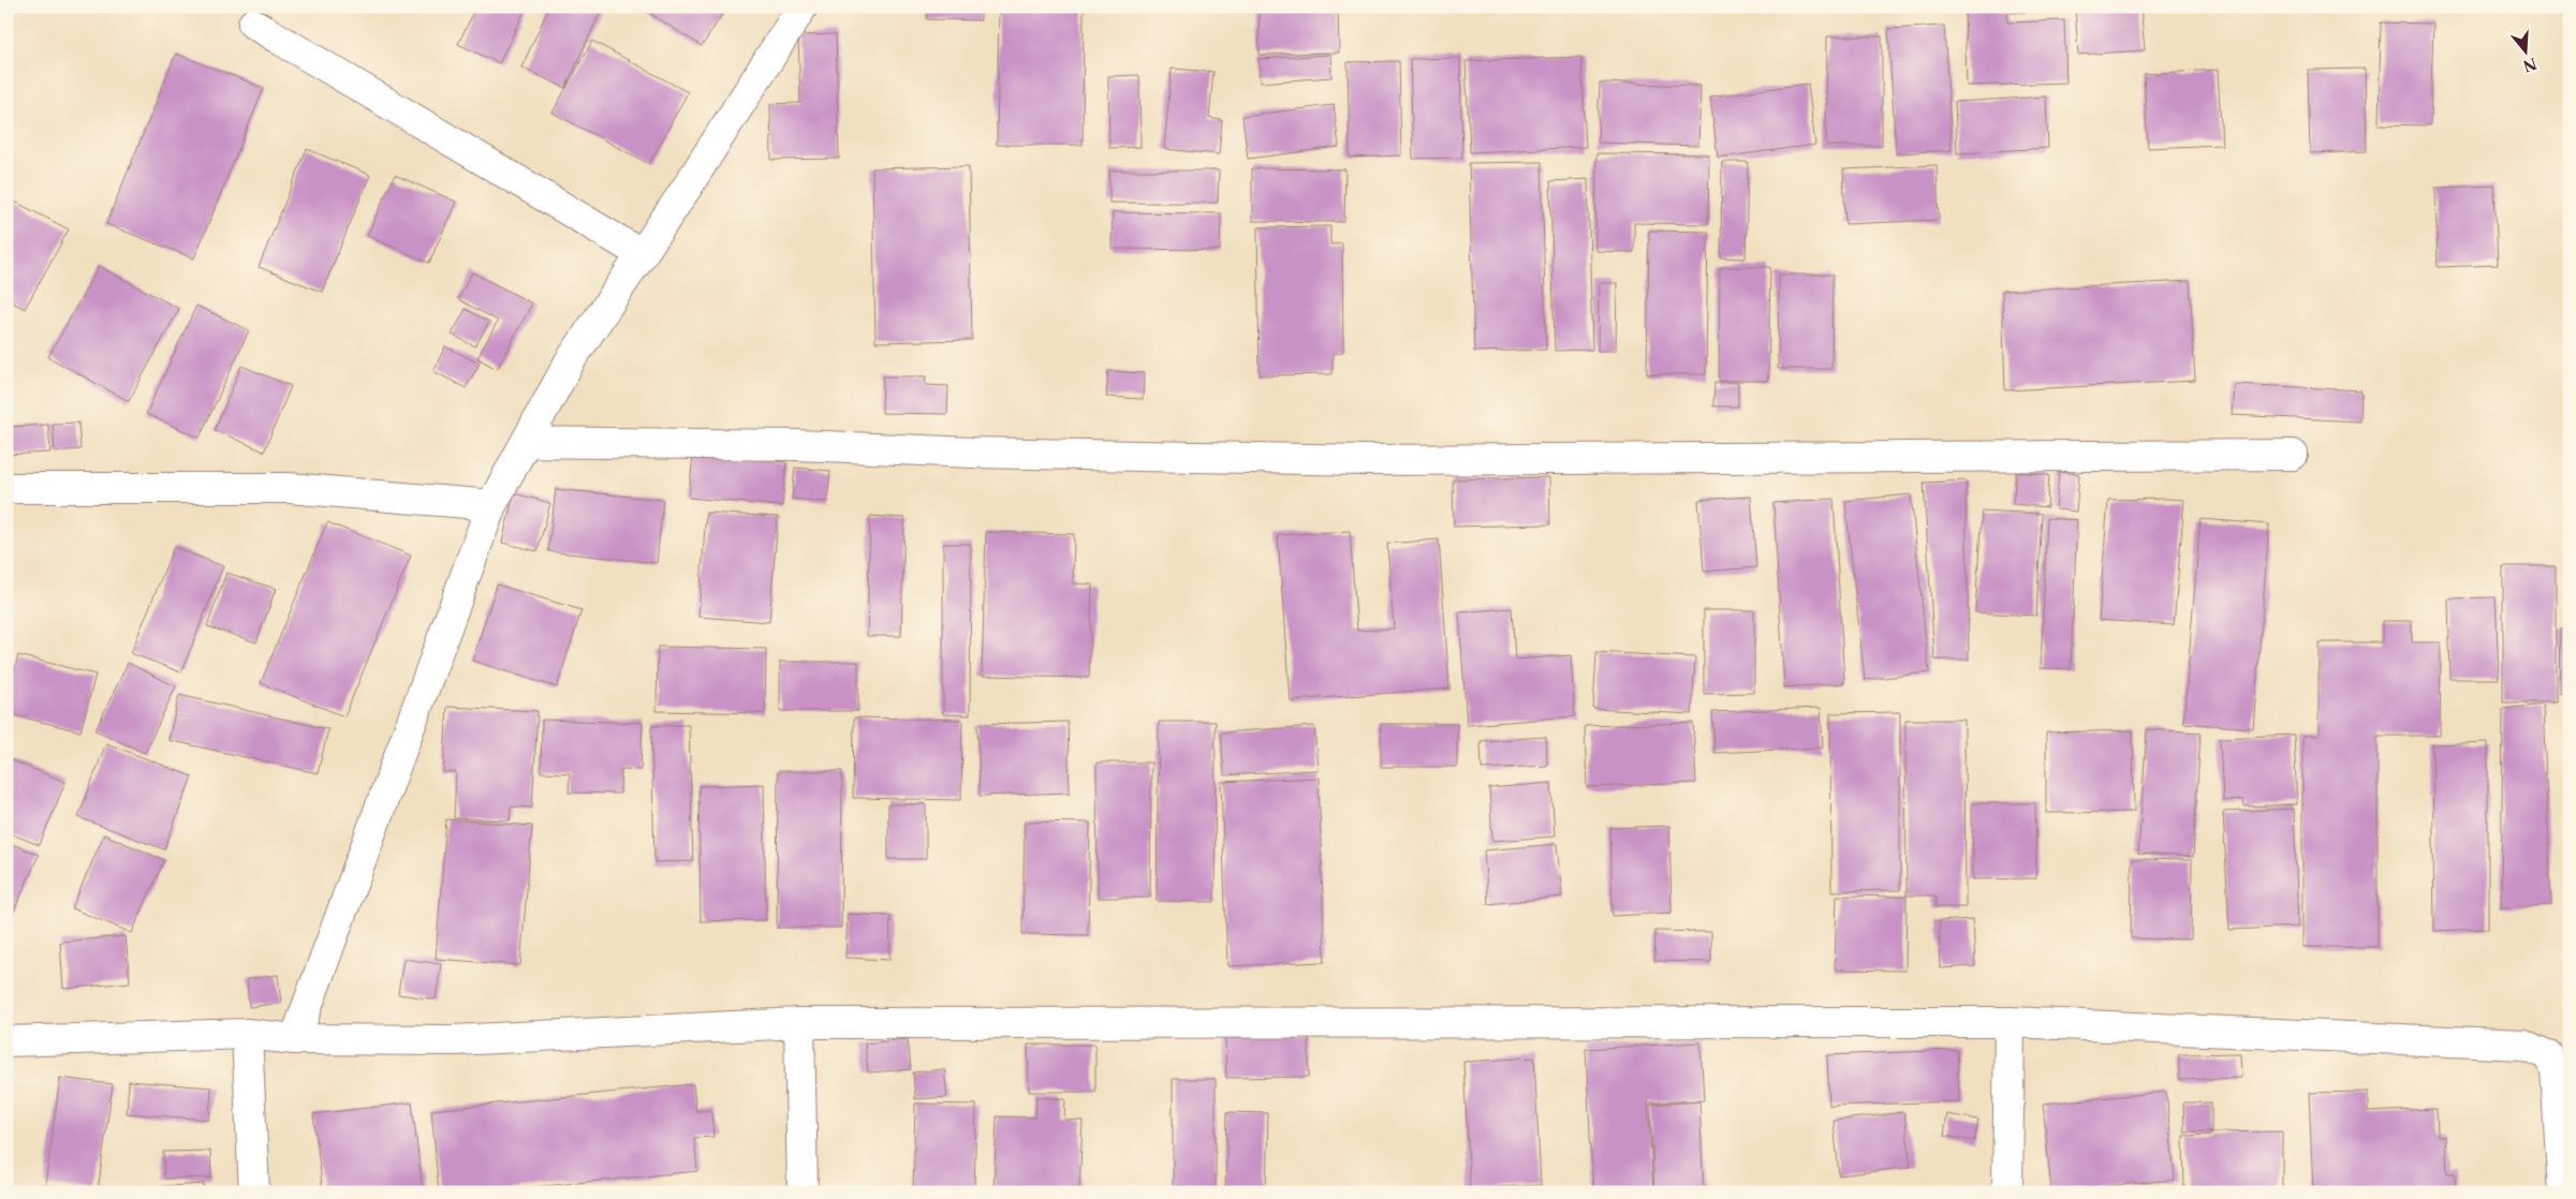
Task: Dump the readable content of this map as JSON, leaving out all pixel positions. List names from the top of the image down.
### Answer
{
  "north": "bottom"
}
